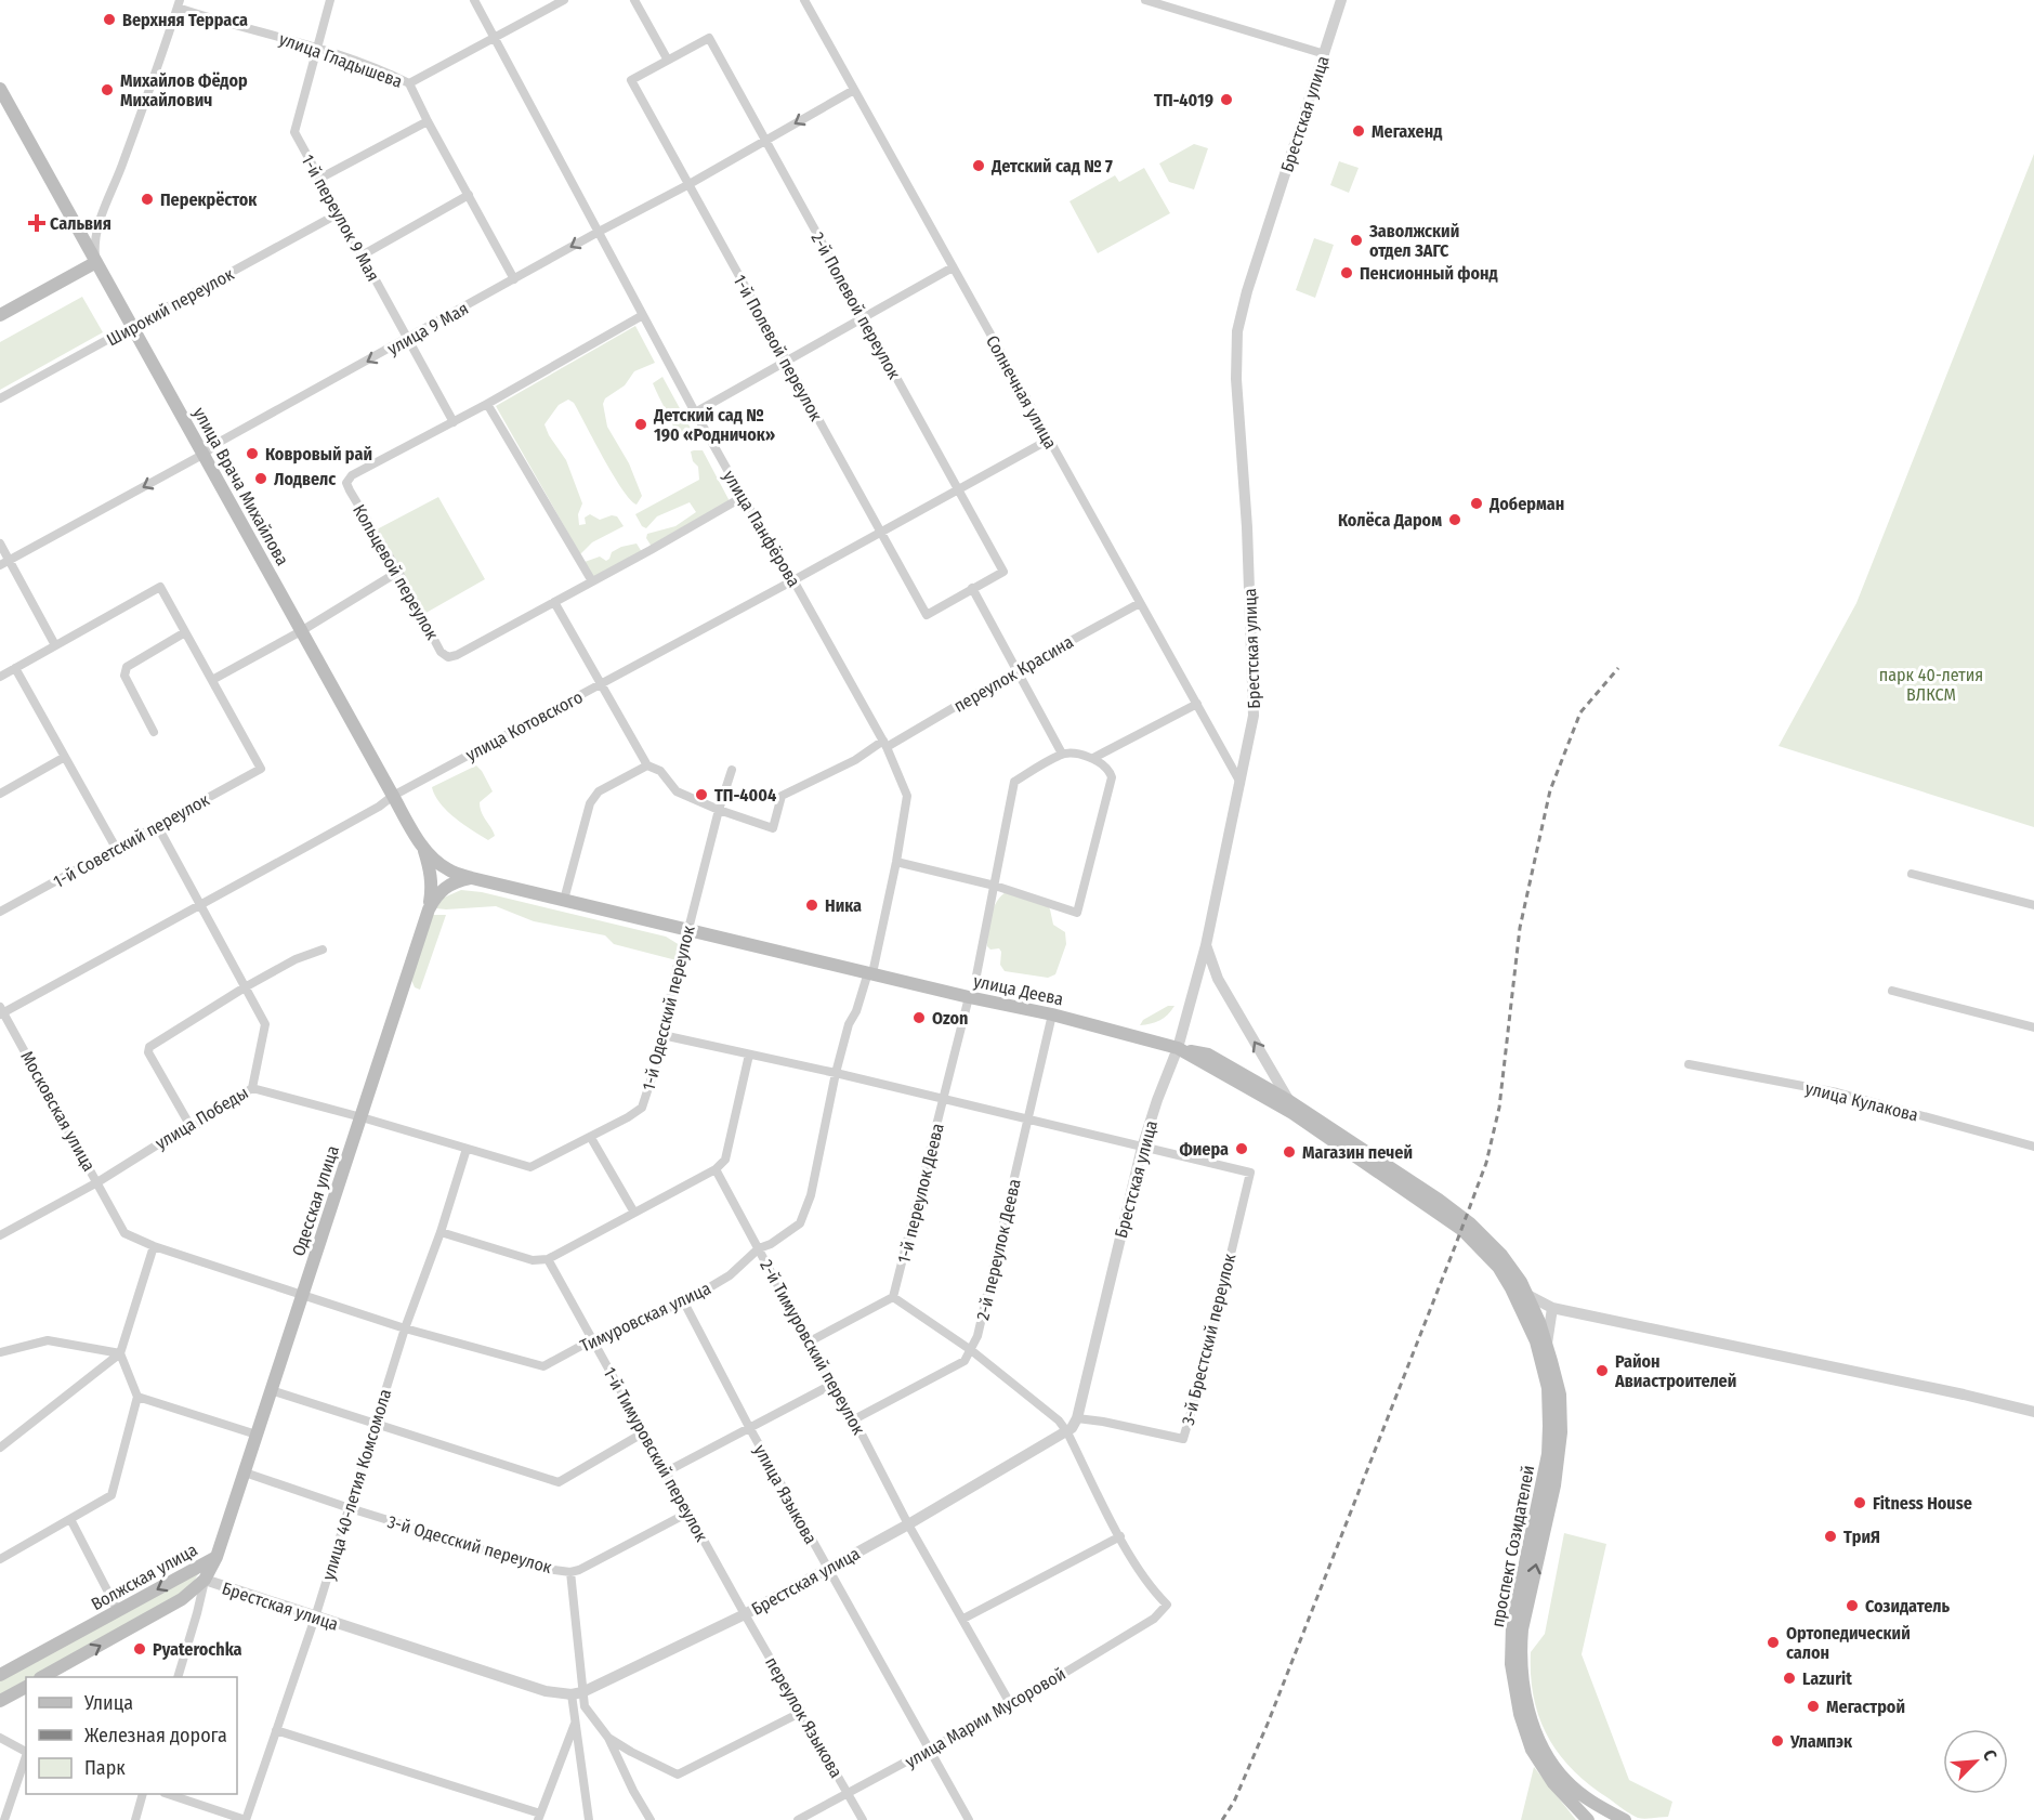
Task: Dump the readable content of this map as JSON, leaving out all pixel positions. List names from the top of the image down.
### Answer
{
  "streets": {
    "main road": [
      "улица Врача Михайлова",
      "улица Деева",
      "Одесская улица",
      "проспект Созидателей",
      "Волжская улица"
    ],
    "street": [
      "улица Гладышева",
      "Брестская улица",
      "1-й переулок 9 Мая",
      "2-й Полевой переулок",
      "Широкий переулок",
      "улица 9 Мая",
      "1-й Полевой переулок",
      "Солнечная улица",
      "улица Панфёрова",
      "Кольцевой переулок",
      "переулок Красина",
      "улица Котовского",
      "1-й Советский переулок",
      "1-й Одесский переулок",
      "улица Кулакова",
      "Московская улица",
      "улица Победы",
      "1-й переулок Деева",
      "2-й переулок Деева",
      "Тимуровская улица",
      "3-й Брестский переулок",
      "2-й Тимуровский переулок",
      "1-й Тимуровский переулок",
      "улица 40-летия Комсомола",
      "улица Языкова",
      "3-й Одесский переулок",
      "переулок Языкова",
      "улица Марии Мусоровой"
    ]
  },
  "crossings": [
    ["улица Гладышева", "1-й переулок 9 Мая"],
    ["улица Гладышева", "улица Панфёрова"],
    ["Брестская улица", "Солнечная улица"],
    ["Брестская улица", "улица Деева"],
    ["Брестская улица", "3-й Брестский переулок"],
    ["Брестская улица", "2-й Тимуровский переулок"],
    ["Брестская улица", "1-й Тимуровский переулок"],
    ["Брестская улица", "улица 40-летия Комсомола"],
    ["Брестская улица", "улица Языкова"],
    ["Брестская улица", "Волжская улица"],
    ["Брестская улица", "переулок Языкова"],
    ["1-й переулок 9 Мая", "Широкий переулок"],
    ["1-й переулок 9 Мая", "улица 9 Мая"],
    ["1-й переулок 9 Мая", "Кольцевой переулок"],
    ["2-й Полевой переулок", "улица 9 Мая"],
    ["2-й Полевой переулок", "1-й Полевой переулок"],
    ["2-й Полевой переулок", "улица Котовского"],
    ["Широкий переулок", "улица Врача Михайлова"],
    ["улица 9 Мая", "1-й Полевой переулок"],
    ["улица 9 Мая", "Солнечная улица"],
    ["улица 9 Мая", "улица Врача Михайлова"],
    ["улица 9 Мая", "улица Панфёрова"],
    ["1-й Полевой переулок", "улица Котовского"],
    ["Солнечная улица", "переулок Красина"],
    ["Солнечная улица", "улица Котовского"],
    ["улица Врача Михайлова", "улица Котовского"],
    ["улица Врача Михайлова", "улица Деева"],
    ["улица Врача Михайлова", "Одесская улица"],
    ["улица Панфёрова", "Кольцевой переулок"],
    ["улица Панфёрова", "переулок Красина"],
    ["улица Панфёрова", "улица Котовского"],
    ["улица Панфёрова", "улица Деева"],
    ["улица Панфёрова", "Тимуровская улица"],
    ["переулок Красина", "1-й Одесский переулок"],
    ["улица Котовского", "Московская улица"],
    ["улица Котовского", "улица Победы"],
    ["1-й Советский переулок", "улица Победы"],
    ["улица Деева", "1-й Одесский переулок"],
    ["улица Деева", "1-й переулок Деева"],
    ["улица Деева", "Одесская улица"],
    ["улица Деева", "2-й переулок Деева"],
    ["улица Деева", "Тимуровская улица"],
    ["улица Деева", "проспект Созидателей"],
    ["1-й Одесский переулок", "улица Победы"],
    ["1-й Одесский переулок", "Одесская улица"],
    ["1-й Одесский переулок", "улица 40-летия Комсомола"],
    ["Московская улица", "улица Победы"],
    ["Одесская улица", "Тимуровская улица"],
    ["Одесская улица", "3-й Одесский переулок"],
    ["Одесская улица", "Волжская улица"],
    ["Тимуровская улица", "2-й Тимуровский переулок"],
    ["Тимуровская улица", "1-й Тимуровский переулок"],
    ["Тимуровская улица", "улица 40-летия Комсомола"],
    ["Тимуровская улица", "улица Языкова"],
    ["2-й Тимуровский переулок", "улица Марии Мусоровой"],
    ["1-й Тимуровский переулок", "3-й Одесский переулок"],
    ["1-й Тимуровский переулок", "переулок Языкова"],
    ["улица 40-летия Комсомола", "3-й Одесский переулок"],
    ["улица Языкова", "улица Марии Мусоровой"],
    ["переулок Языкова", "улица Марии Мусоровой"]
  ],
  "one_way": ["улица 9 Мая"],
  "parks": ["парк 40-летия ВЛКСМ"],
  "places": {
    "other": [
      "Верхняя Терраса",
      "Михайлов Фёдор Михайлович",
      "ТП-4019",
      "Мегахенд",
      "Детский сад № 7",
      "Перекрёсток",
      "Заволжский отдел ЗАГС",
      "Пенсионный фонд",
      "Детский сад № 190 «Родничок»",
      "Ковровый рай",
      "Лодвелс",
      "Доберман",
      "Колёса Даром",
      "ТП-4004",
      "Ника",
      "Ozon",
      "Фиера",
      "Магазин печей",
      "Район Авиастроителей",
      "Fitness House",
      "ТриЯ",
      "Созидатель",
      "Ортопедический салон",
      "Pyaterochka",
      "Lazurit",
      "Мегастрой",
      "Улампэк"
    ],
    "health": ["Сальвия"]
  },
  "legend": ["Улица", "Железная дорога", "Парк"],
  "north": "top right"
}
